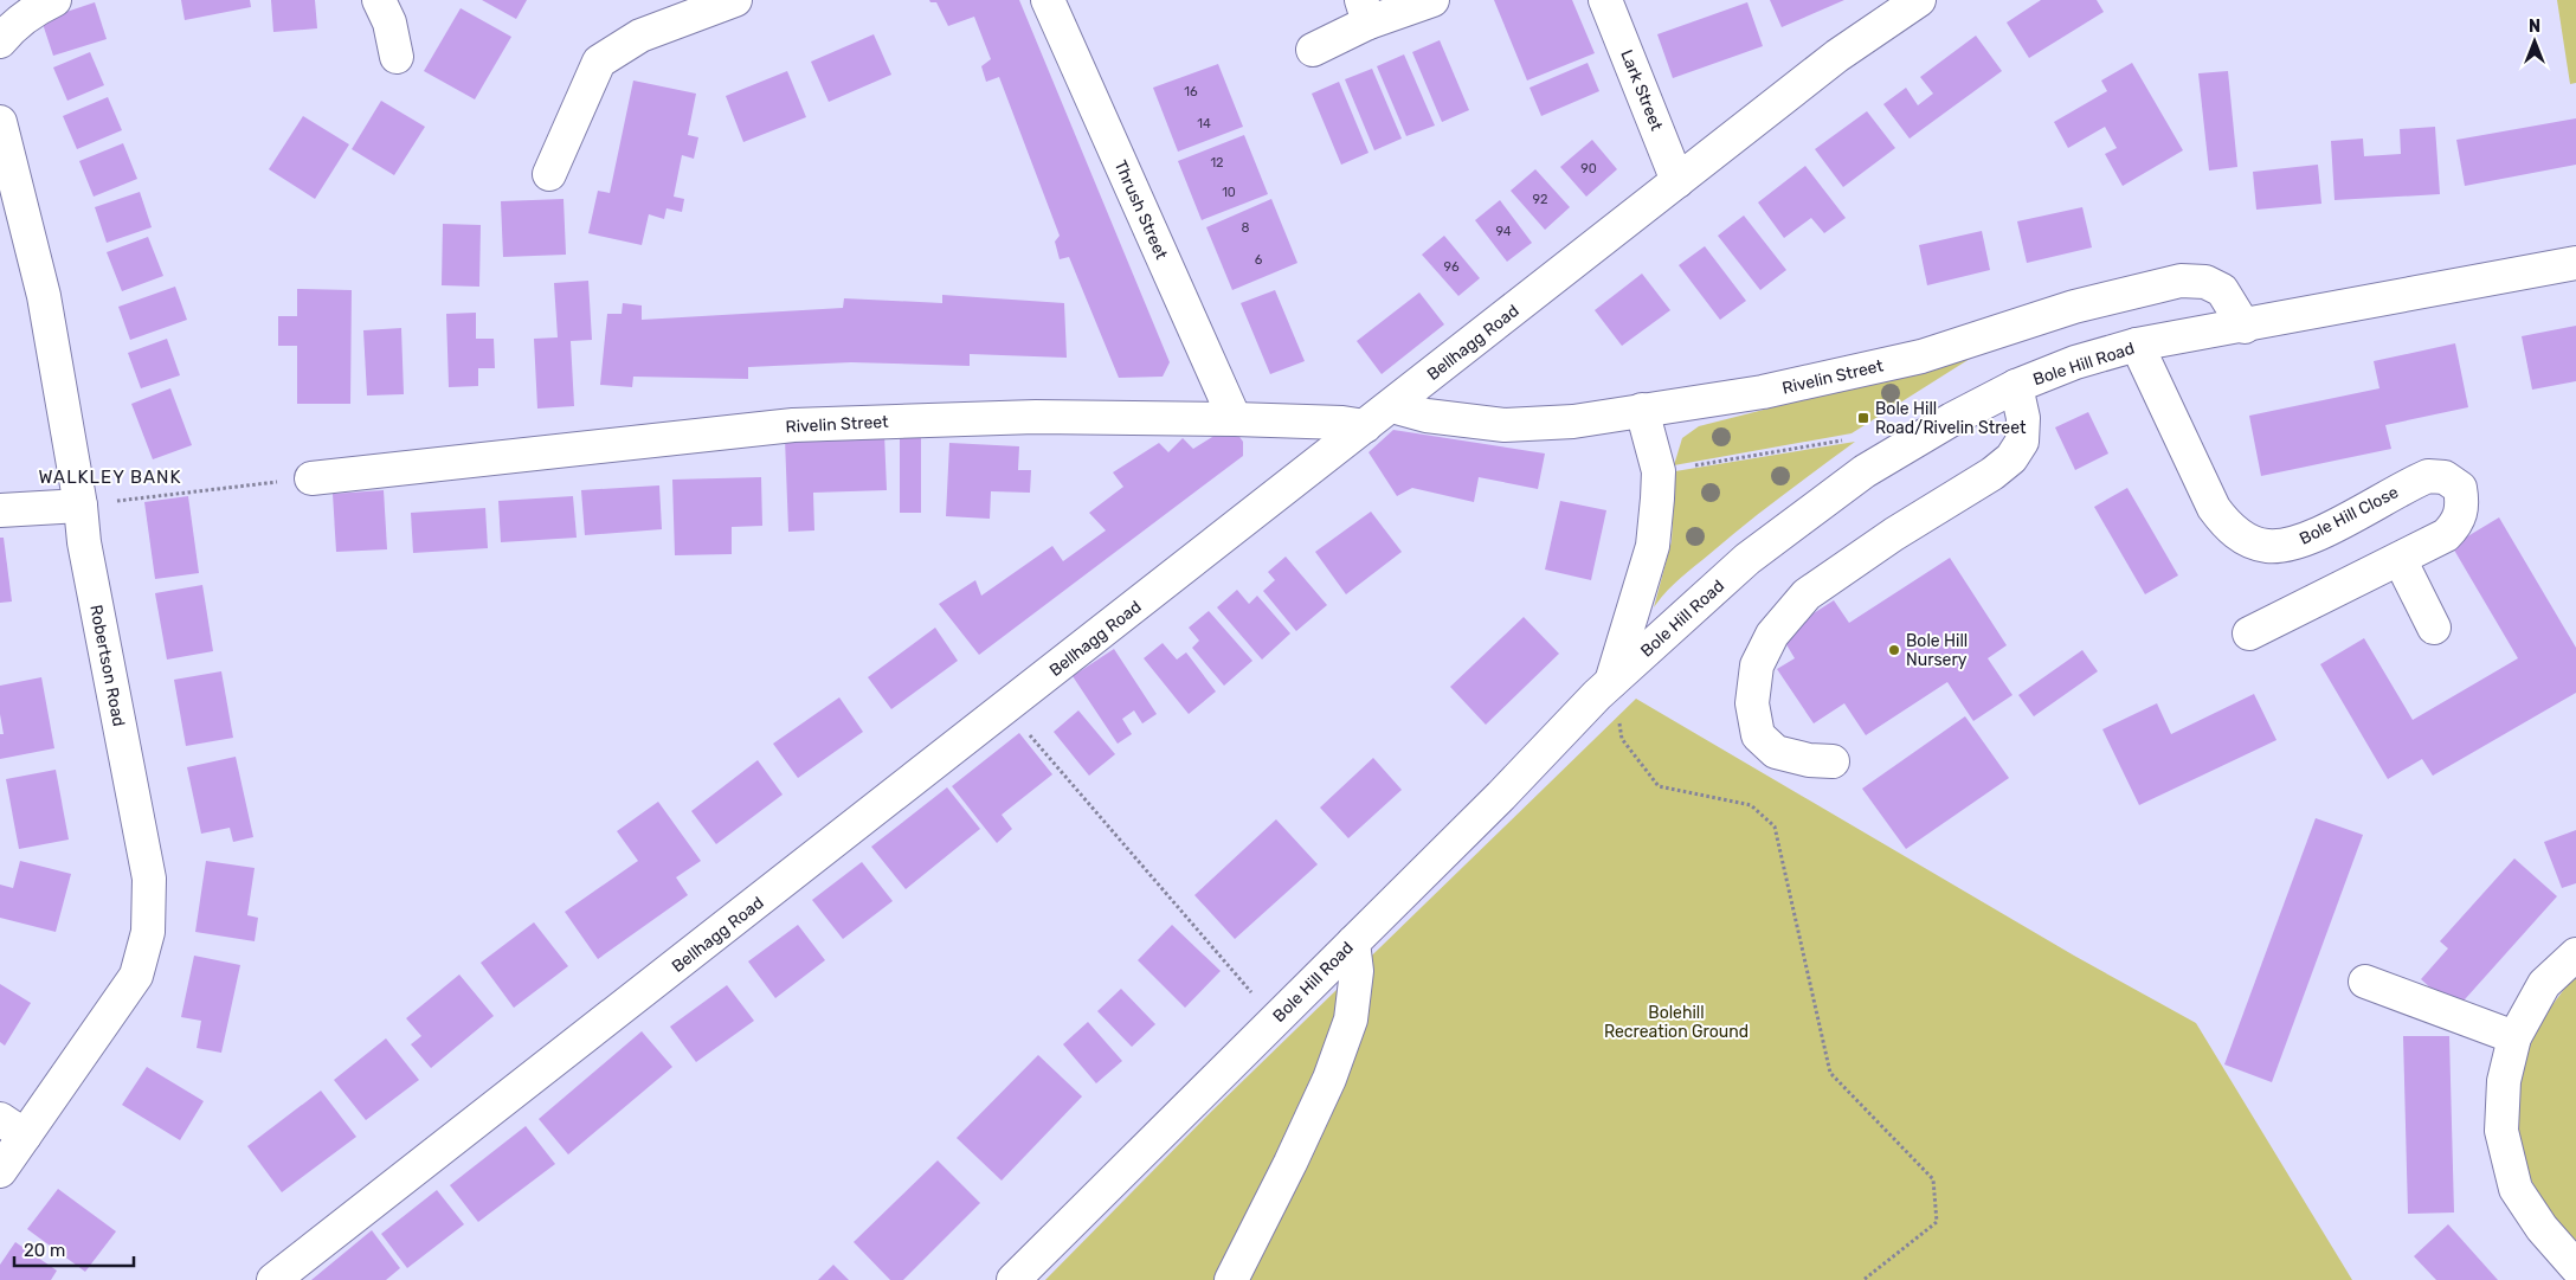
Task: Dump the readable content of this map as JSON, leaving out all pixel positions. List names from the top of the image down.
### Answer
{
  "streets": {
    "street": [
      "Lark Street",
      "Thrush Street",
      "Bellhagg Road",
      "Bole Hill Road",
      "Rivelin Street",
      "Bole Hill Close",
      "Robertson Road"
    ]
  },
  "crossings": [
    ["Lark Street", "Bellhagg Road"],
    ["Thrush Street", "Rivelin Street"],
    ["Bellhagg Road", "Rivelin Street"],
    ["Bole Hill Road", "Rivelin Street"],
    ["Bole Hill Road", "Bole Hill Close"]
  ],
  "districts": ["WALKLEY BANK"],
  "parks": ["Bolehill Recreation Ground"],
  "places": {
    "transit": ["Bole Hill Road/Rivelin Street"],
    "other": ["Bole Hill Nursery"]
  },
  "house_numbers": [
    "16",
    "14",
    "12",
    "90",
    "10",
    "92",
    "8",
    "94",
    "6",
    "96"
  ],
  "scale_bar": "20 m",
  "north": "top"
}
